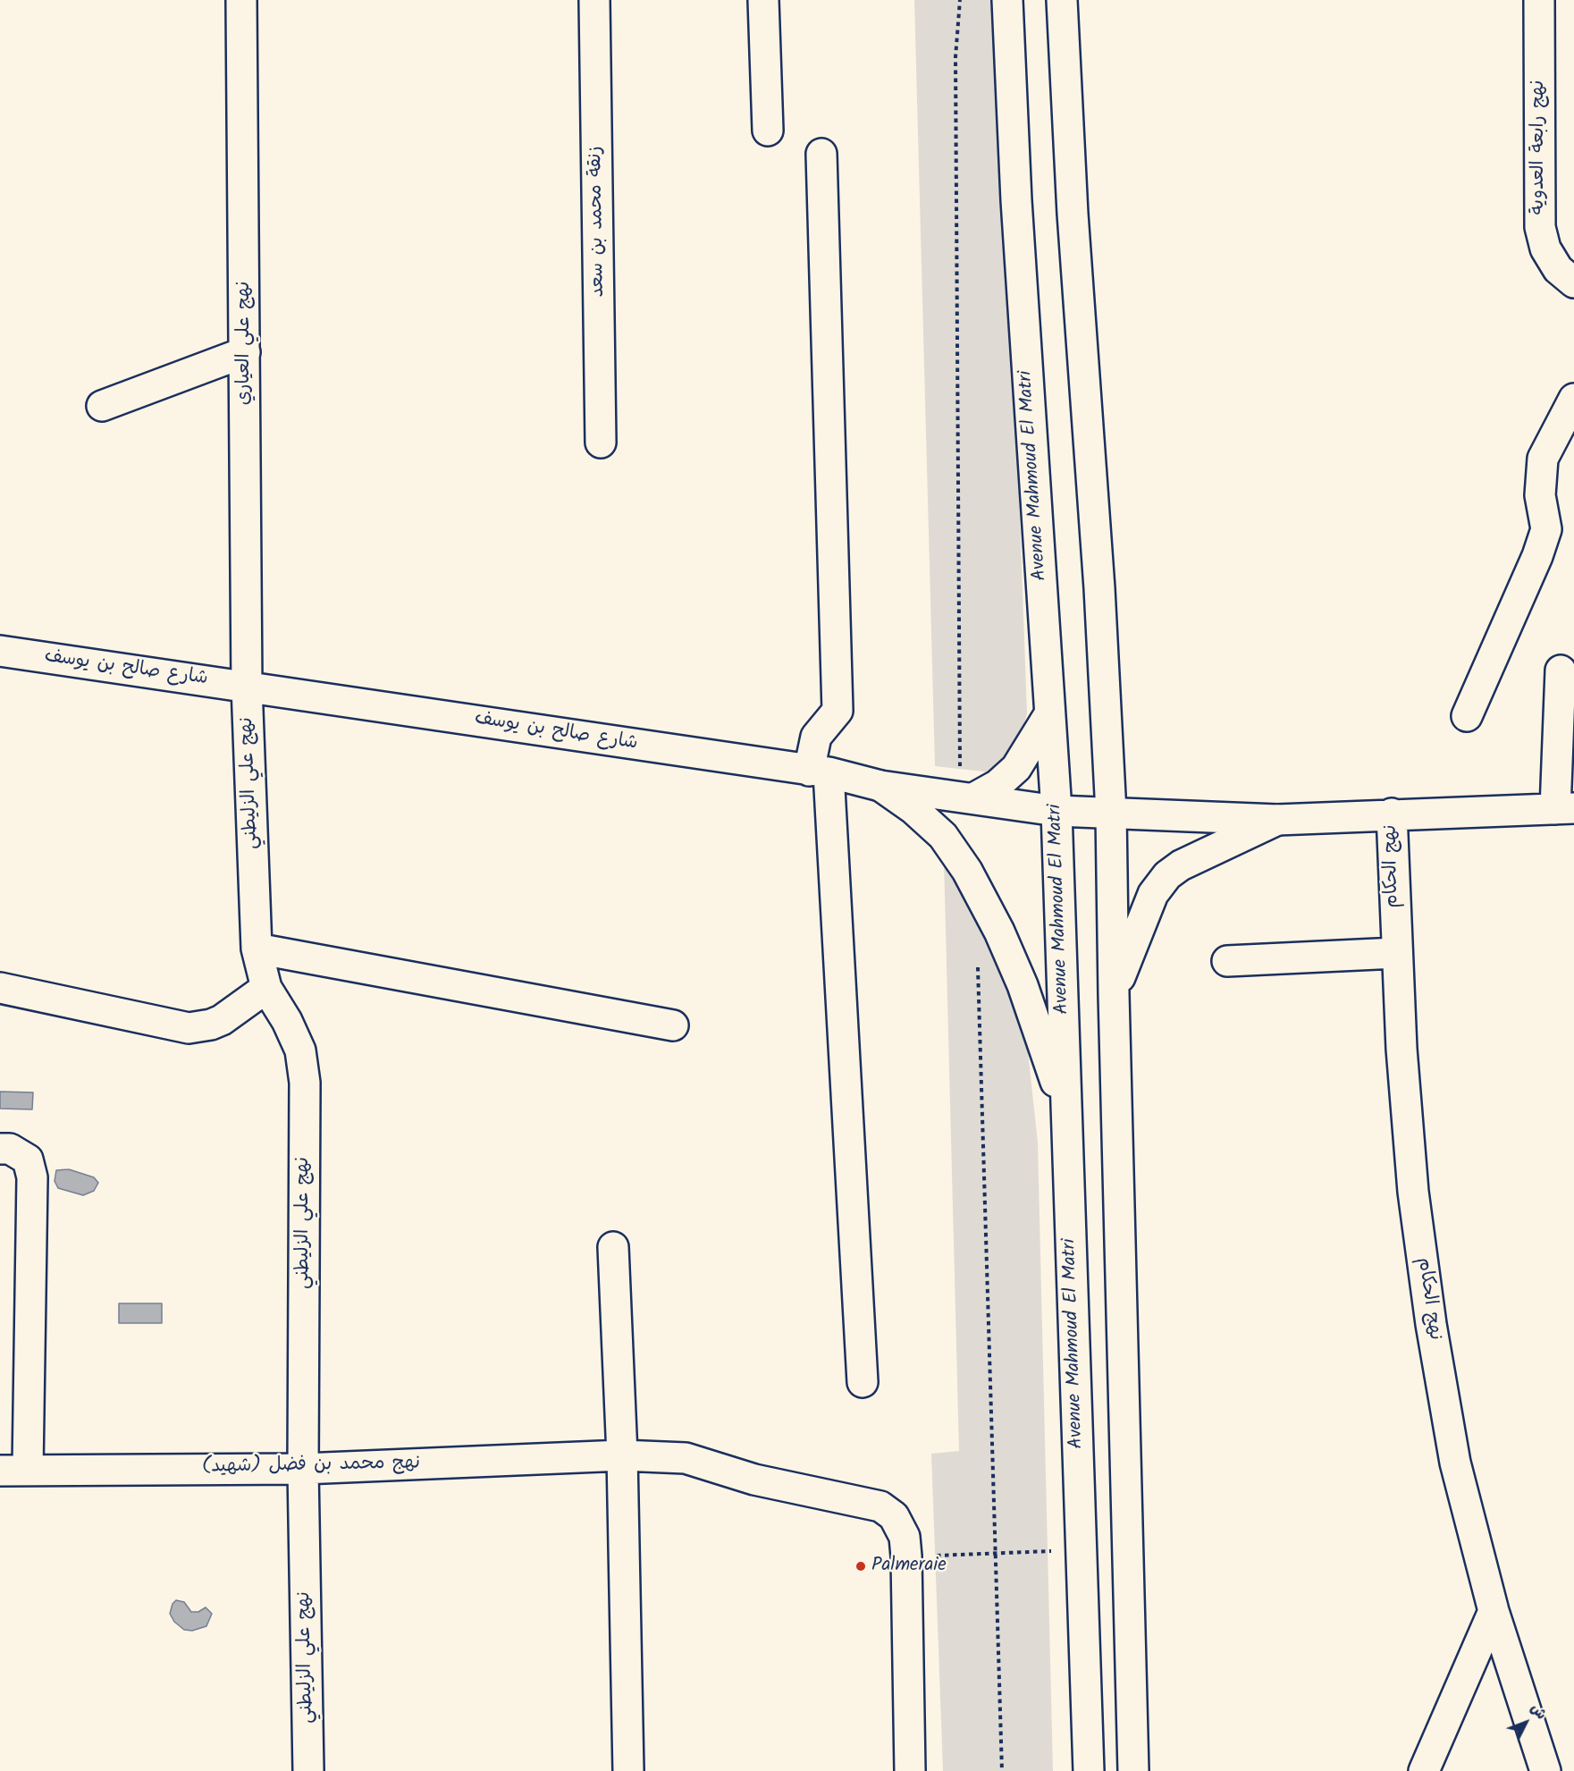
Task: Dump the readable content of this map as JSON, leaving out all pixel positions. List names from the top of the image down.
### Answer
{
  "streets": {
    "main road": [
      "نهج رابعة العدوية",
      "زنقة محمد بن سعد",
      "نهج علي العياري",
      "Avenue Mahmoud El Matri",
      "شارع صالح بن يوسف",
      "نهج علي الزليطني",
      "نهج الحكام",
      "نهج محمد بن فضل (شهيد)"
    ]
  },
  "crossings": [
    ["نهج علي العياري", "شارع صالح بن يوسف"],
    ["نهج علي العياري", "نهج علي الزليطني"],
    ["Avenue Mahmoud El Matri", "شارع صالح بن يوسف"],
    ["شارع صالح بن يوسف", "نهج علي الزليطني"],
    ["شارع صالح بن يوسف", "نهج الحكام"],
    ["نهج علي الزليطني", "نهج محمد بن فضل (شهيد)"]
  ],
  "places": ["Palmeraie"],
  "north": "top right"
}
